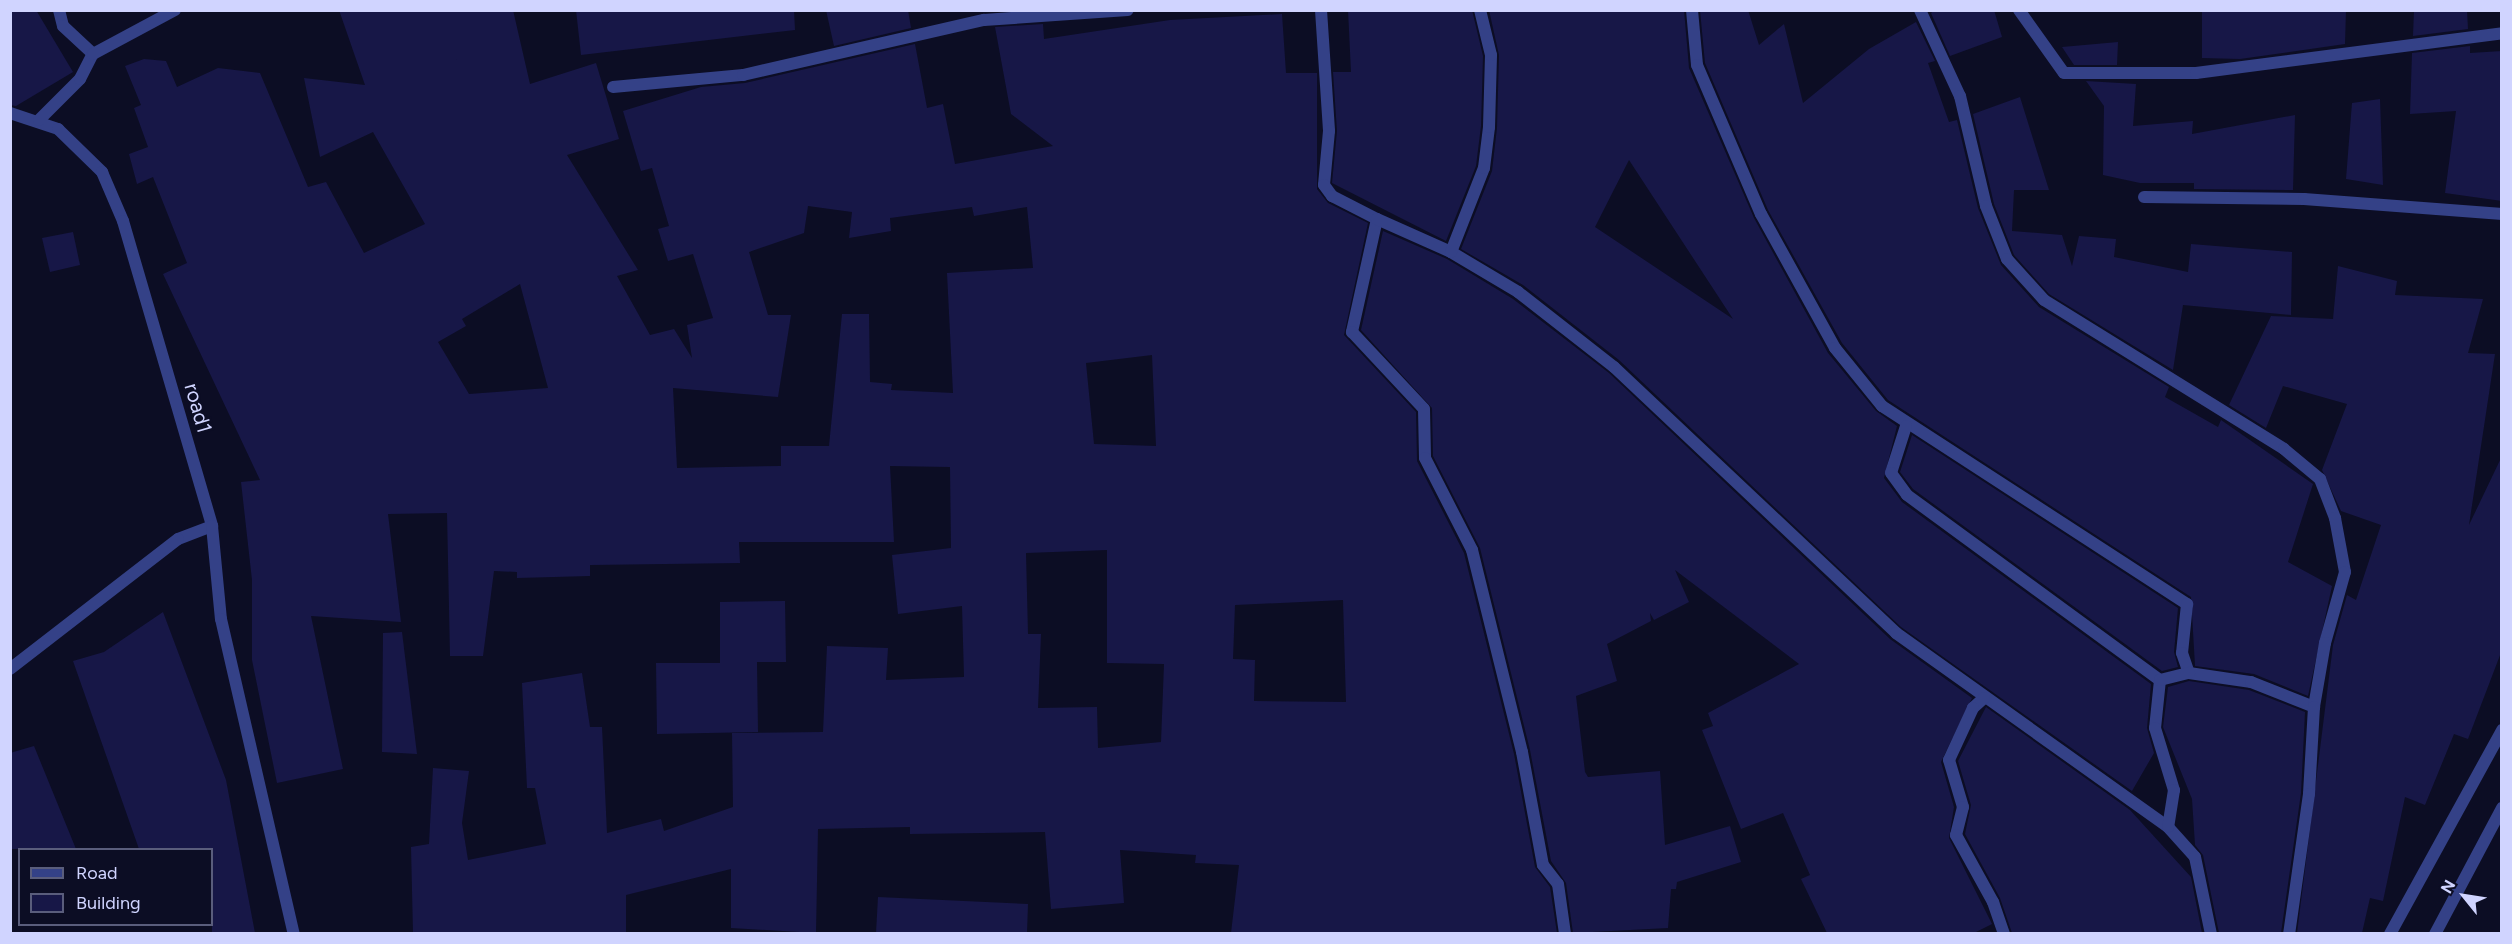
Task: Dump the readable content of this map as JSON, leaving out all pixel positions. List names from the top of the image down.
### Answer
{
  "streets": {
    "street": ["road1"]
  },
  "legend": ["Road", "Building"],
  "north": "top left"
}
